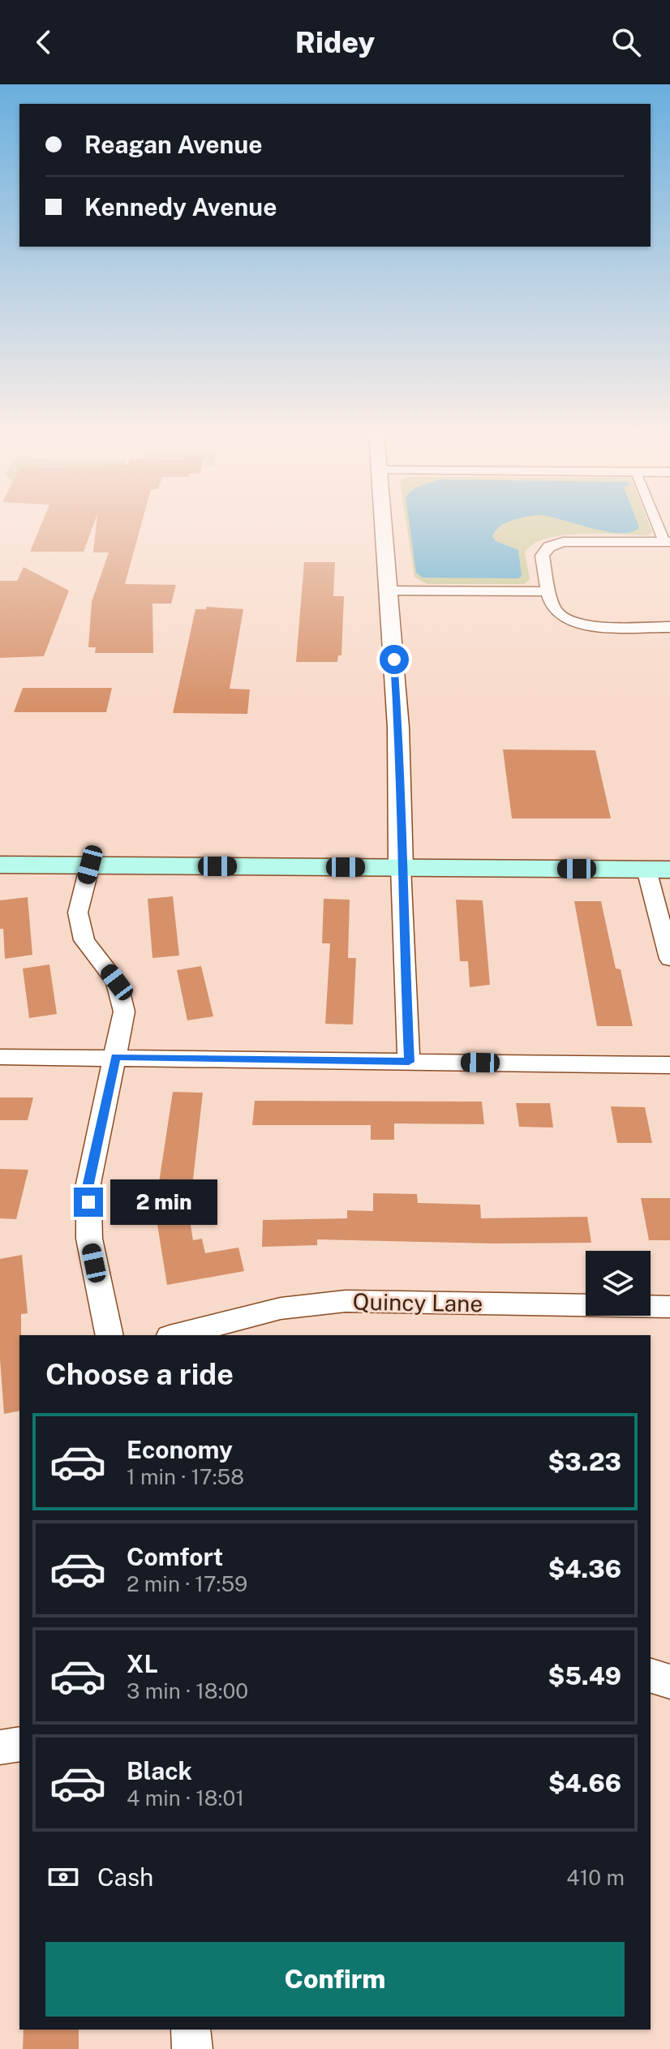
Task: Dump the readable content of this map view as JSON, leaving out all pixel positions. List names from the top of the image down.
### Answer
{
  "streets": {
    "street": ["Quincy Lane"]
  },
  "page": {
    "header": "Ridey",
    "banner": ["Reagan Avenue", "Kennedy Avenue"],
    "bubble": "2 min",
    "heading": "Choose a ride",
    "list": [
      {
        "name": "Economy",
        "note": "1 min · 17:58",
        "value": "$3.23"
      },
      {
        "name": "Comfort",
        "note": "2 min · 17:59",
        "value": "$4.36"
      },
      {
        "name": "XL",
        "note": "3 min · 18:00",
        "value": "$5.49"
      },
      {
        "name": "Black",
        "note": "4 min · 18:01",
        "value": "$4.66"
      }
    ],
    "pay": ["Cash", "410 m"],
    "buttons": "Confirm"
  }
}
